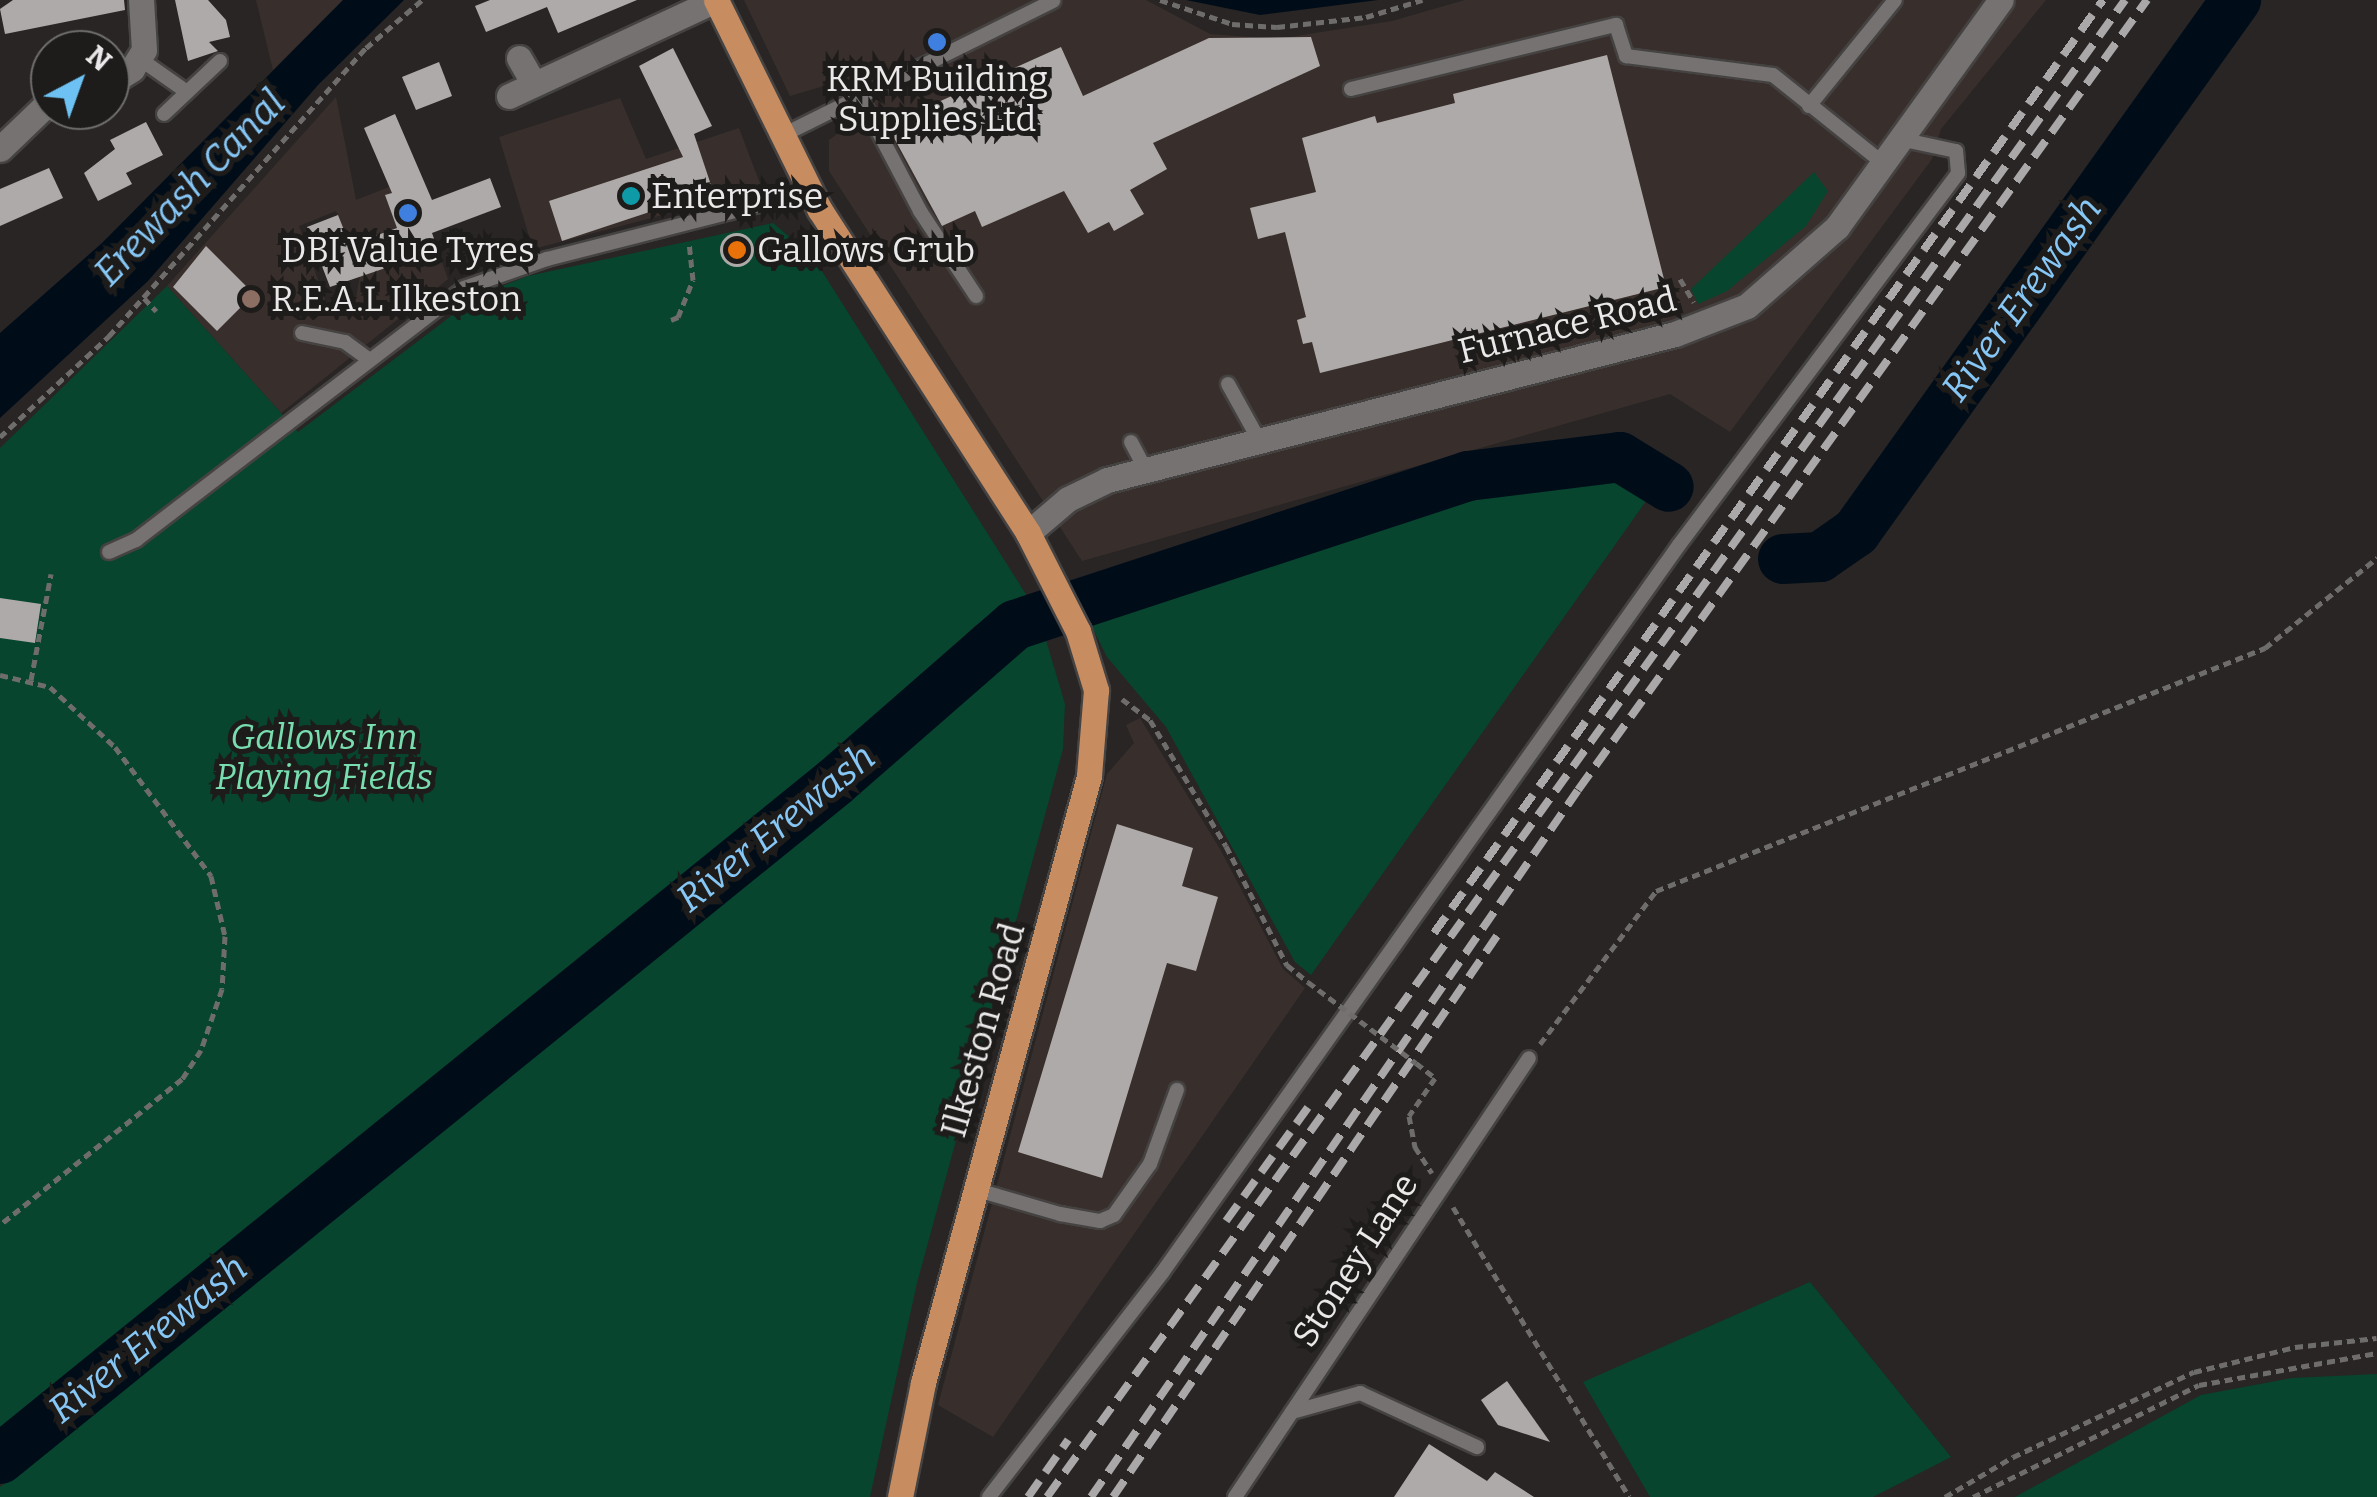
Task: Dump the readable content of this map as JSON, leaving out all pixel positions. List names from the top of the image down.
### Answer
{
  "streets": {
    "main road": ["Ilkeston Road"],
    "street": ["Furnace Road"],
    "lane": ["Stoney Lane"]
  },
  "crossings": [
    ["Furnace Road", "Ilkeston Road"]
  ],
  "water": ["Erewash Canal", "River Erewash"],
  "parks": ["Gallows Inn Playing Fields"],
  "places": [
    "KRM Building Supplies Ltd",
    "Enterprise",
    "DBI Value Tyres",
    "Gallows Grub",
    "R.E.A.L Ilkeston"
  ],
  "north": "top right"
}
